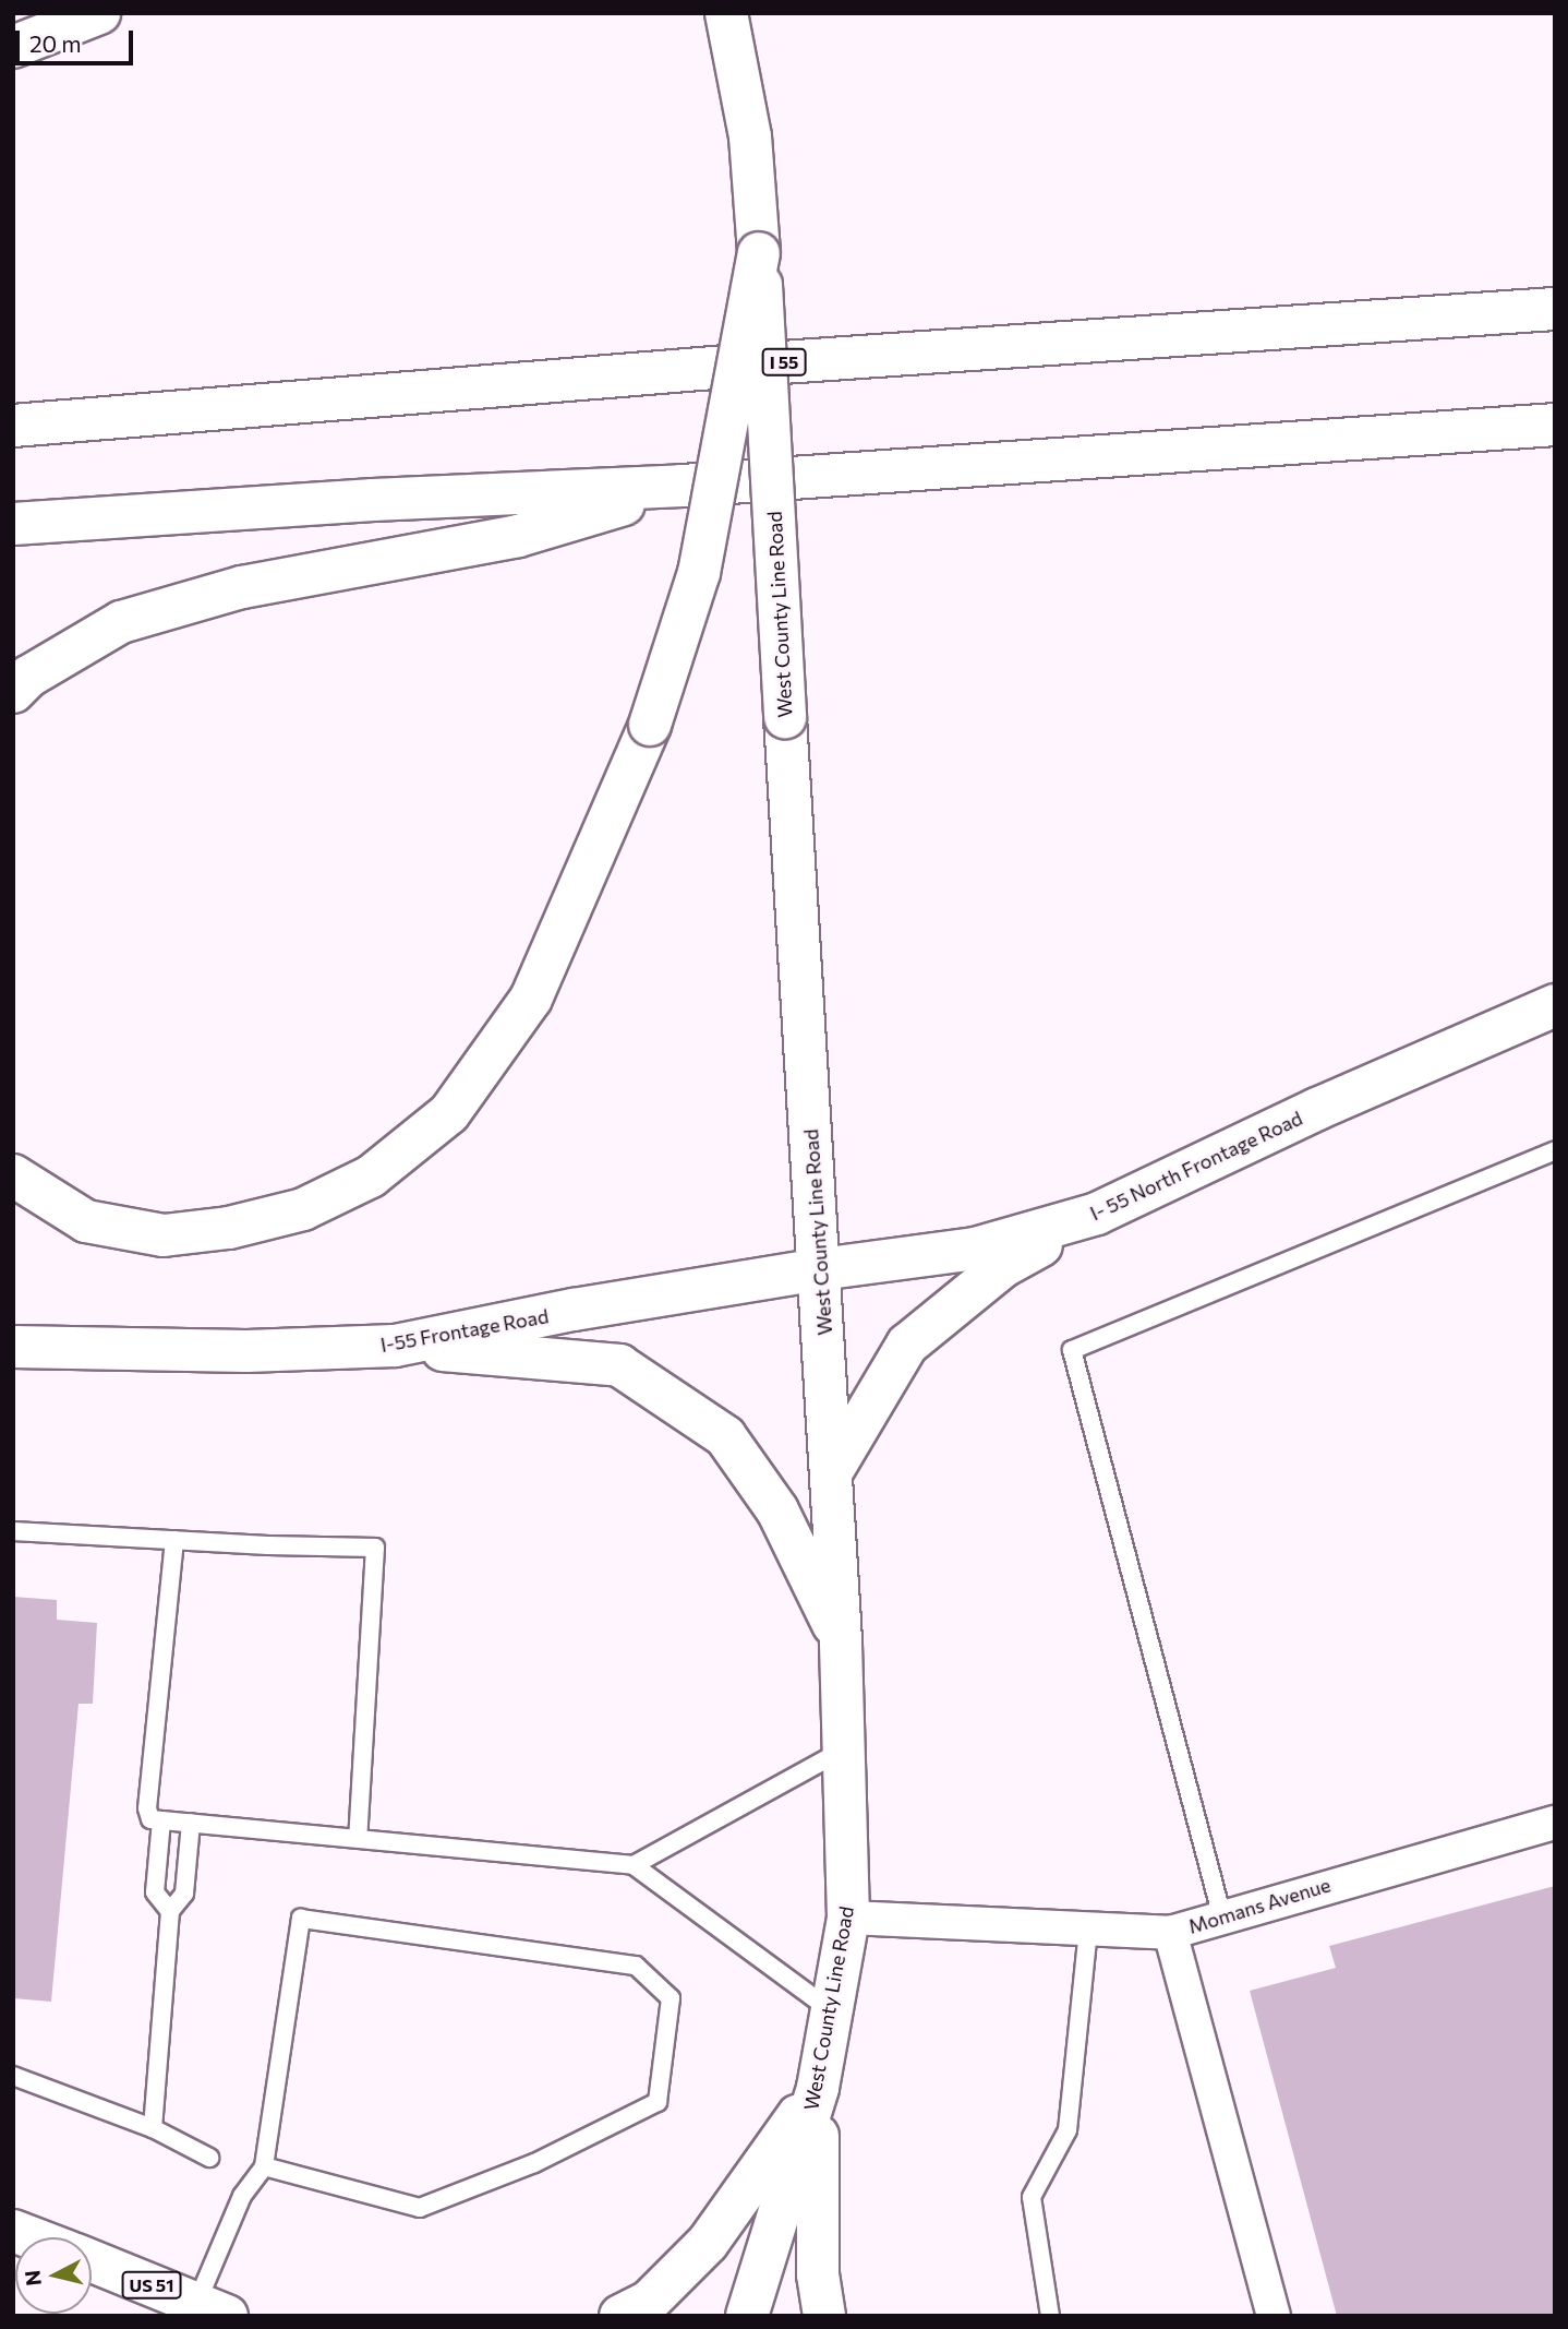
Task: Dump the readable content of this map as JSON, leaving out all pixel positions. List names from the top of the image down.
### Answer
{
  "streets": {
    "main road": [
      "I 55",
      "West County Line Road",
      "I- 55 North Frontage Road",
      "I-55 Frontage Road",
      "US 51"
    ],
    "street": ["Momans Avenue"]
  },
  "crossings": [
    ["West County Line Road", "I- 55 North Frontage Road"],
    ["West County Line Road", "I-55 Frontage Road"],
    ["I- 55 North Frontage Road", "I-55 Frontage Road"]
  ],
  "scale_bar": "20 m",
  "north": "left"
}
